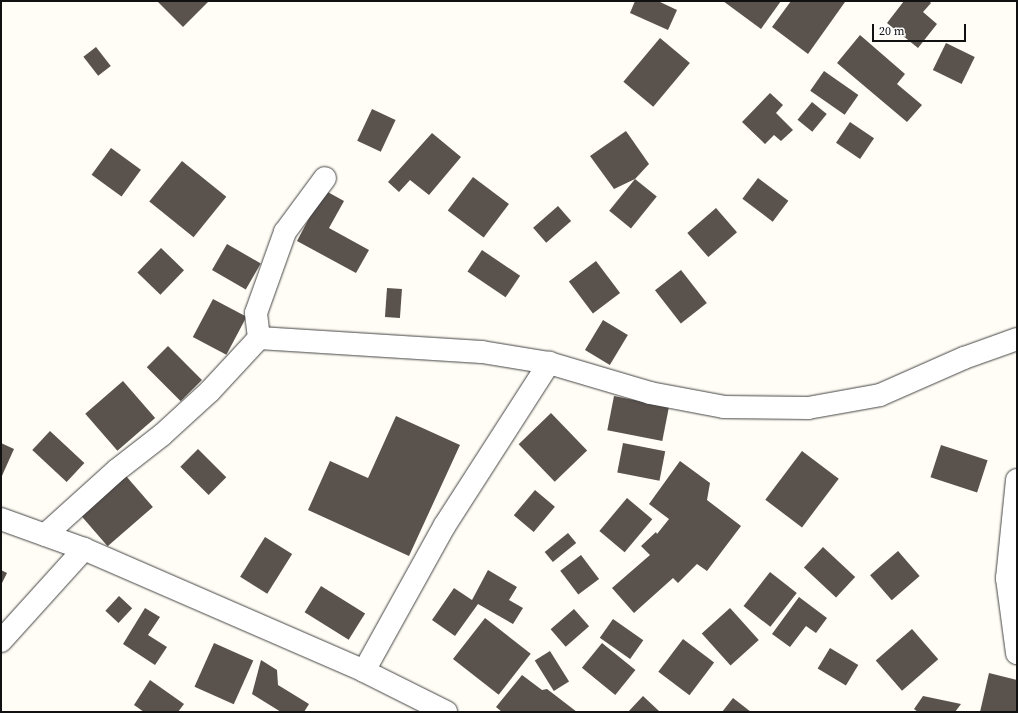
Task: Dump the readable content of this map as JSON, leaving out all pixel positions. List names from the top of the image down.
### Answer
{
  "scale_bar": "20 m"
}
